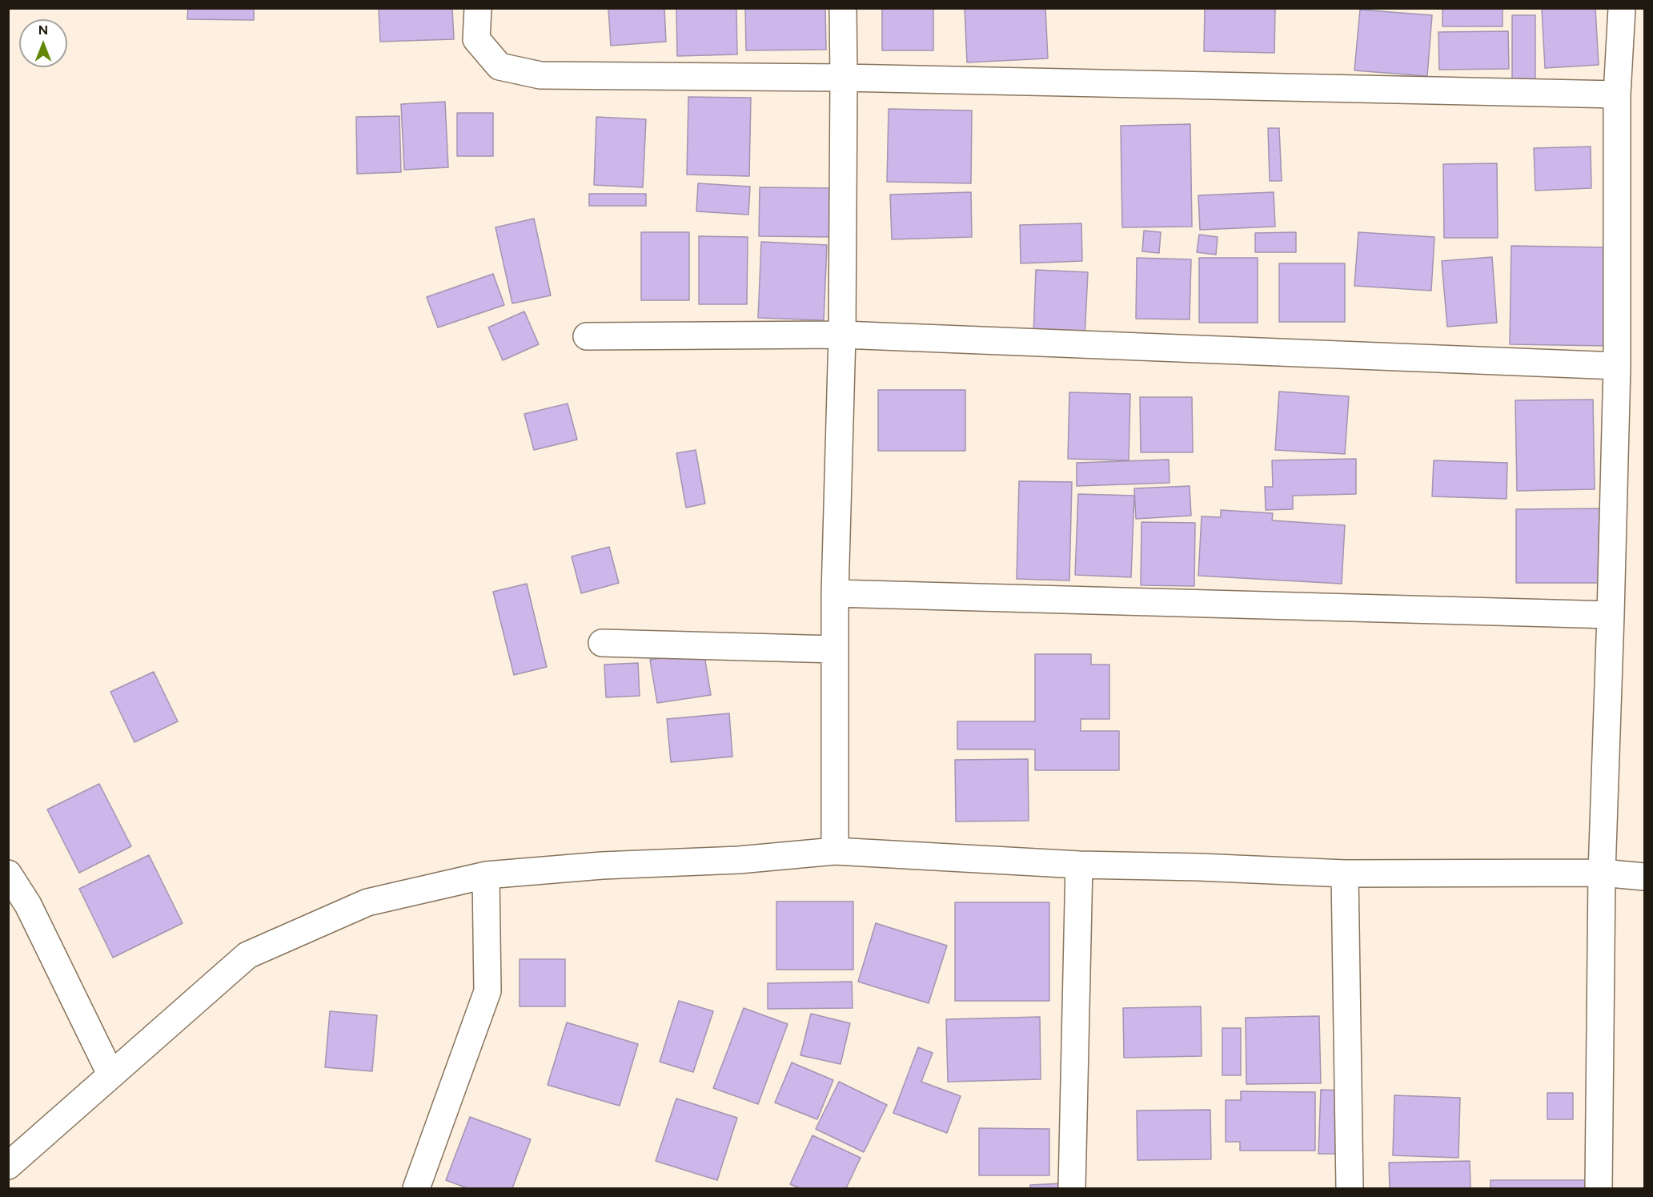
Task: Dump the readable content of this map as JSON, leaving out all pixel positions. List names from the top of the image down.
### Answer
{
  "north": "top"
}
